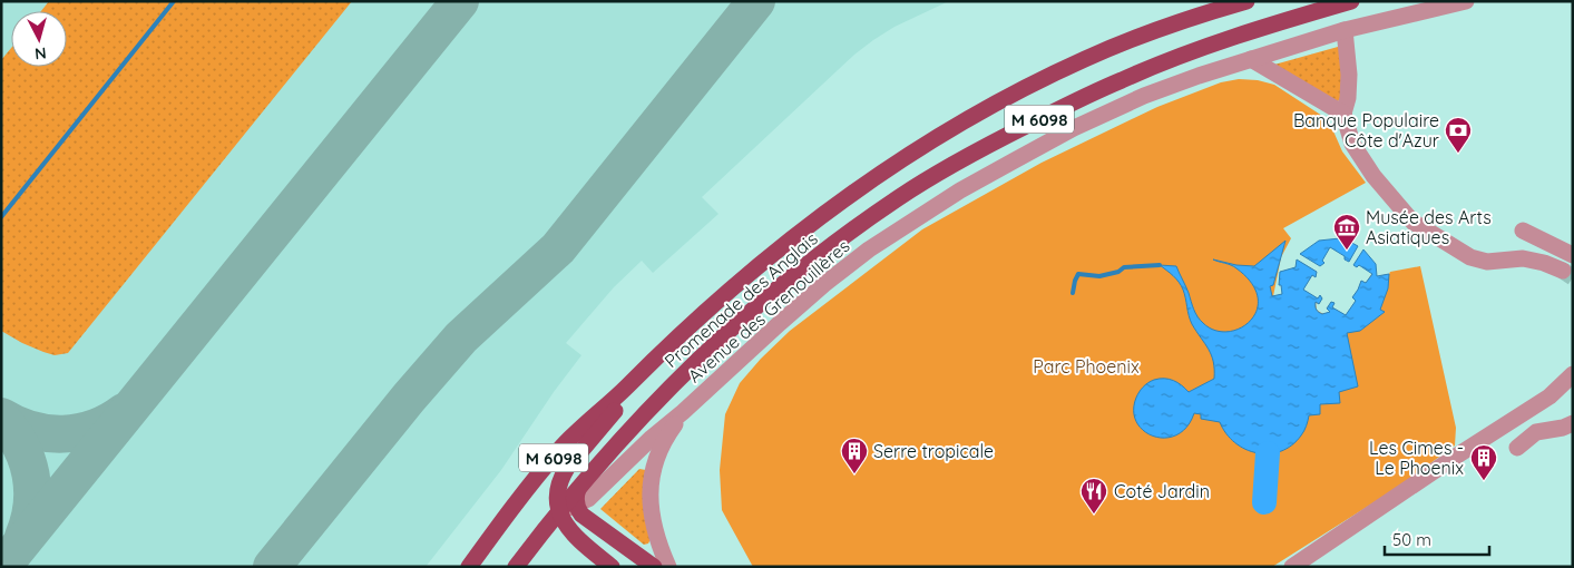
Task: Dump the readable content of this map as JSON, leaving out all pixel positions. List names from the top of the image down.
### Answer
{
  "streets": {
    "main road": ["M 6098", "Promenade des Anglais"],
    "street": ["Avenue des Grenouillères"]
  },
  "crossings": [
    ["Promenade des Anglais", "Avenue des Grenouillères"]
  ],
  "parks": ["Parc Phoenix"],
  "places": {
    "bank": ["Banque Populaire Côte d'Azur"],
    "museum": ["Musée des Arts Asiatiques"],
    "building": ["Serre tropicale", "Les Cimes - Le Phoenix"],
    "restaurant": ["Coté Jardin"]
  },
  "scale_bar": "50 m",
  "north": "bottom"
}
